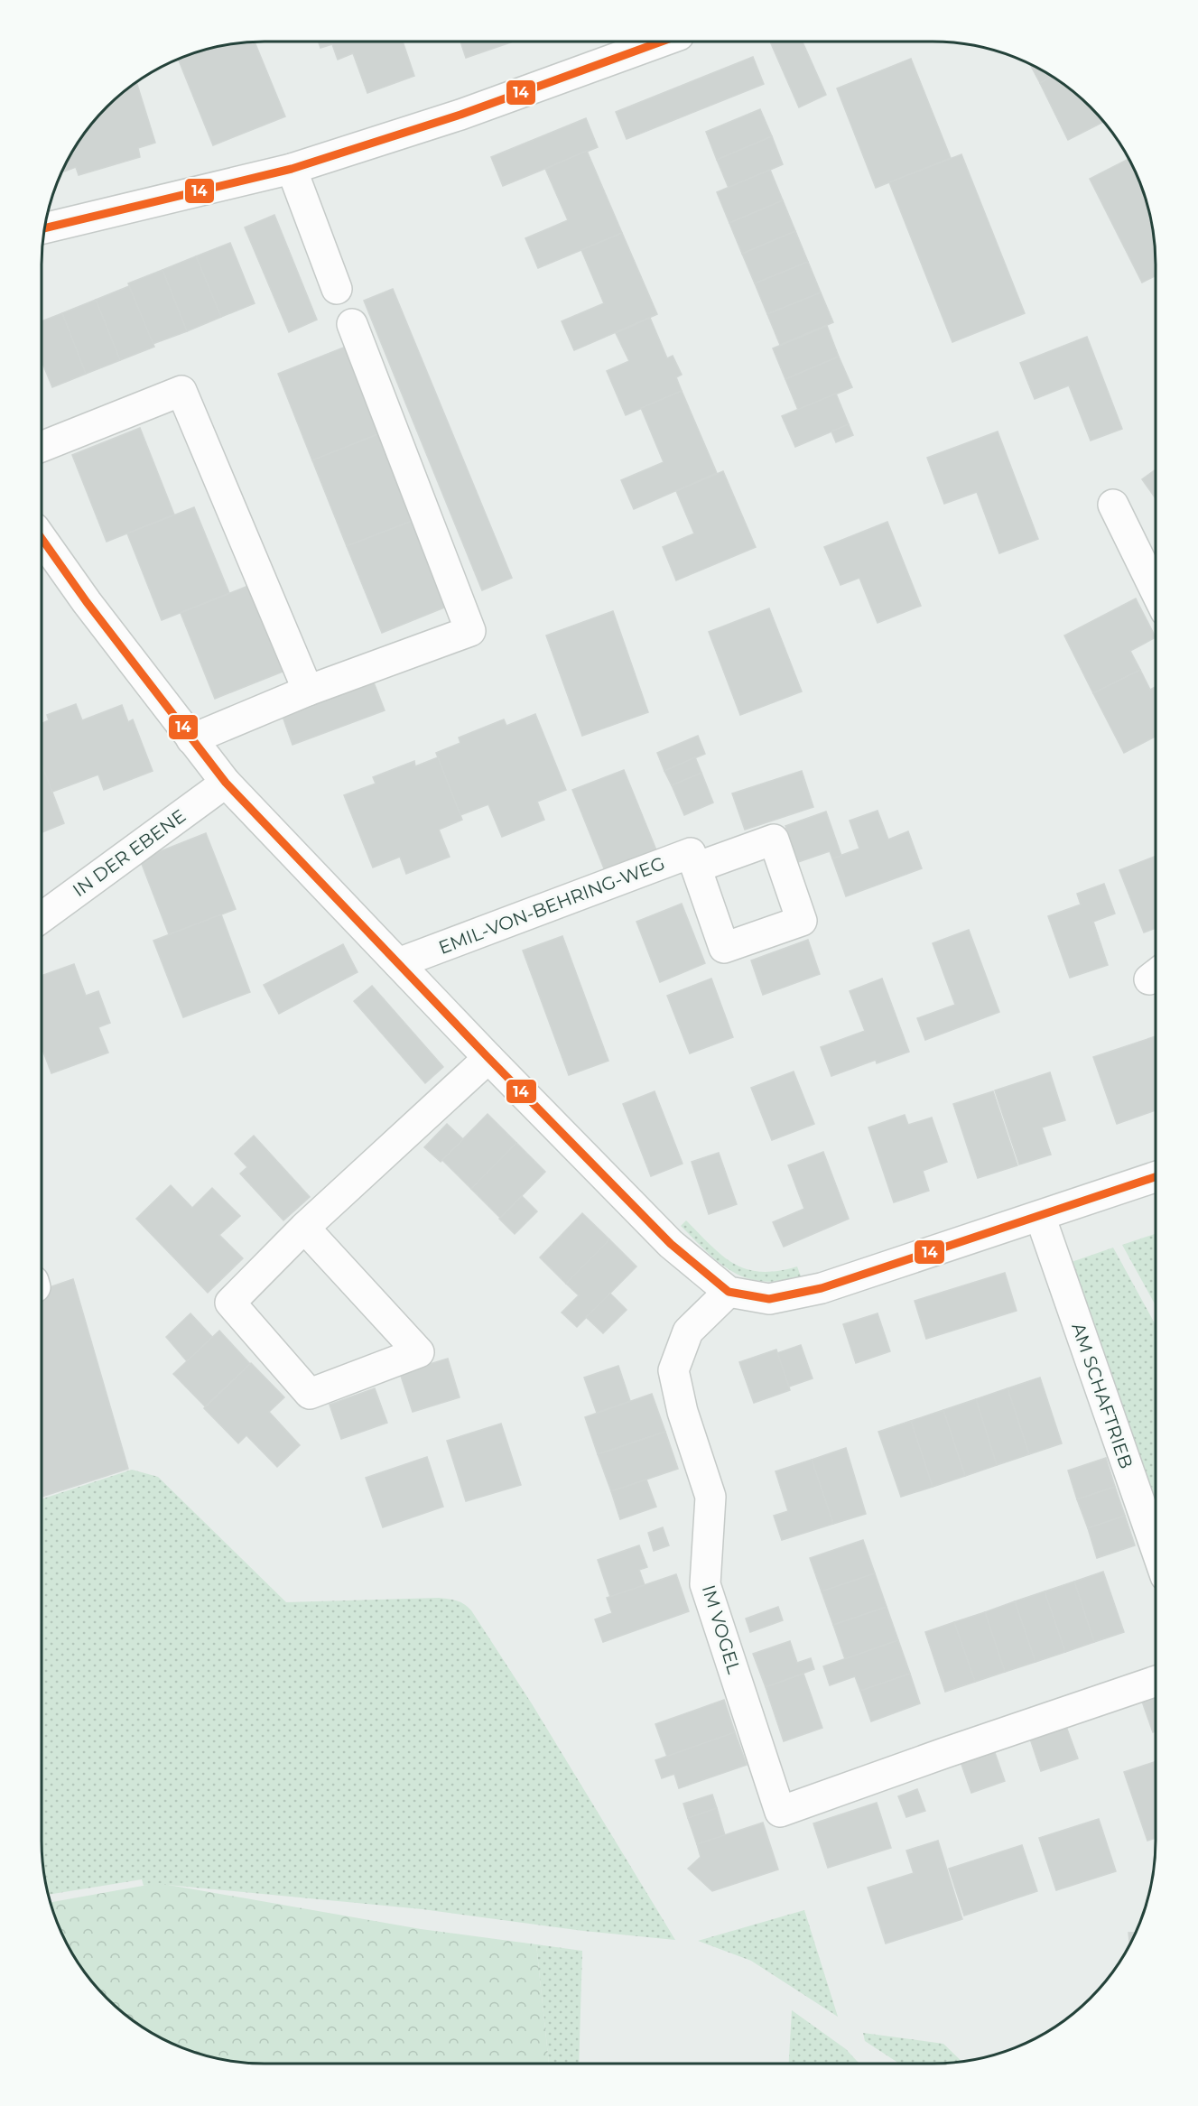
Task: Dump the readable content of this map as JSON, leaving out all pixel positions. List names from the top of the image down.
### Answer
{
  "streets": {
    "street": [
      "IN DER EBENE",
      "EMIL-VON-BEHRING-WEG",
      "AM SCHAFTRIEB",
      "IM VOGEL"
    ]
  },
  "lines": ["transit line 14"]
}
